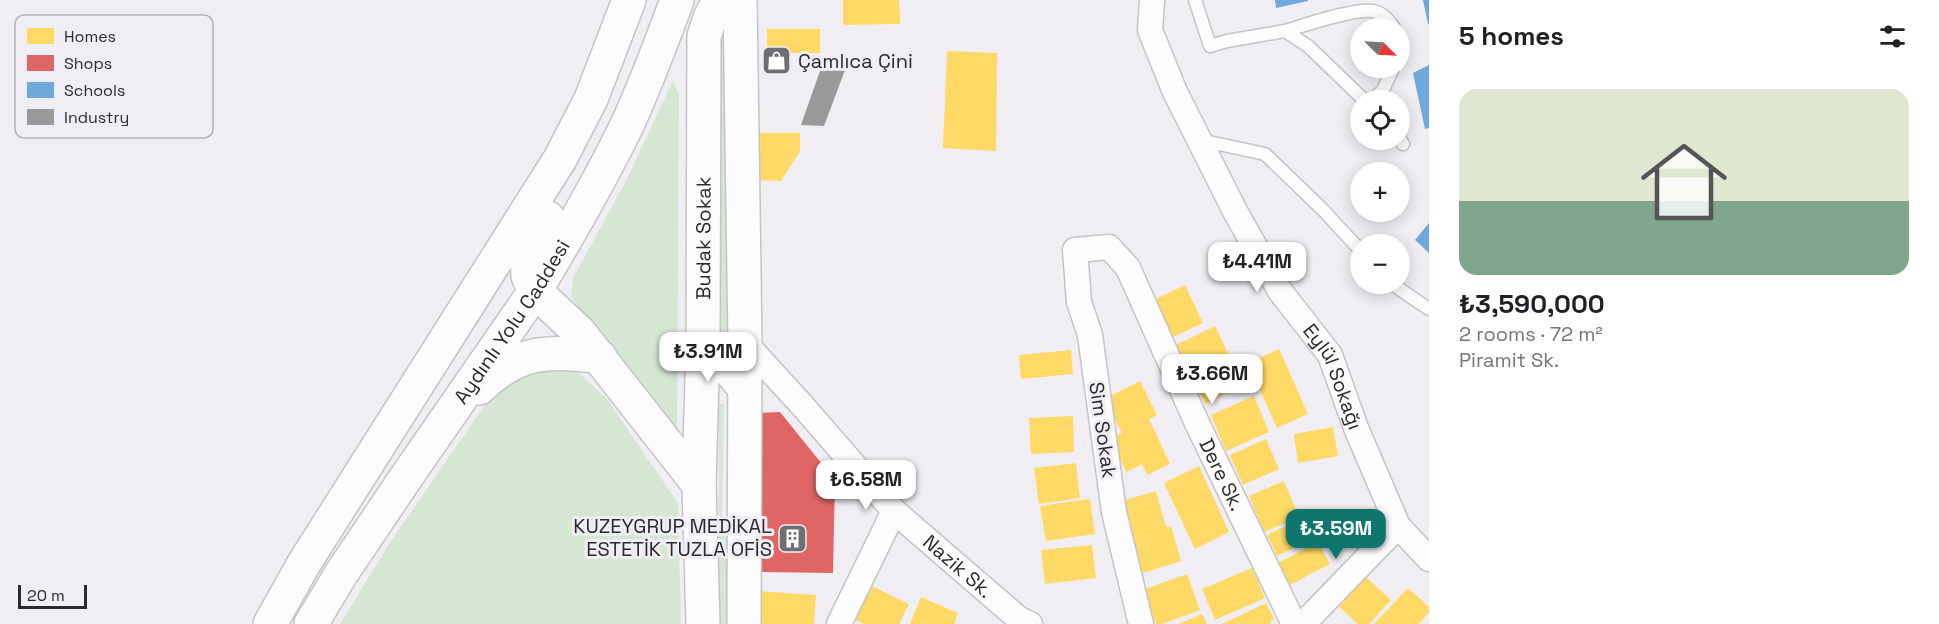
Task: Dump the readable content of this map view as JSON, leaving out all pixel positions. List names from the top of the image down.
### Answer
{
  "streets": {
    "main road": ["Budak Sokak", "Aydınlı Yolu Caddesi"],
    "street": [
      "Eylül Sokağı",
      "Sim Sokak",
      "Dere Sk.",
      "Nazik Sk."
    ]
  },
  "crossings": [
    ["Budak Sokak", "Nazik Sk."],
    ["Sim Sokak", "Dere Sk."]
  ],
  "places": {
    "shop": ["Çamlıca Çini"],
    "building": ["KUZEYGRUP MEDİKAL ESTETİK TUZLA OFİS"]
  },
  "legend": [
    "Homes",
    "Shops",
    "Schools",
    "Industry"
  ],
  "scale_bar": "20 m",
  "north": "bottom right",
  "page": {
    "heading": "5 homes",
    "map_buttons": ["+", "−"],
    "list": [
      {
        "name": "₺3,590,000",
        "note": "2 rooms · 72 m² · Piramit Sk."
      }
    ],
    "price": [
      "₺4.41M",
      "₺3.91M",
      "₺3.66M",
      "₺6.58M",
      "₺3.59M"
    ],
    "scale": "20 m"
  }
}
